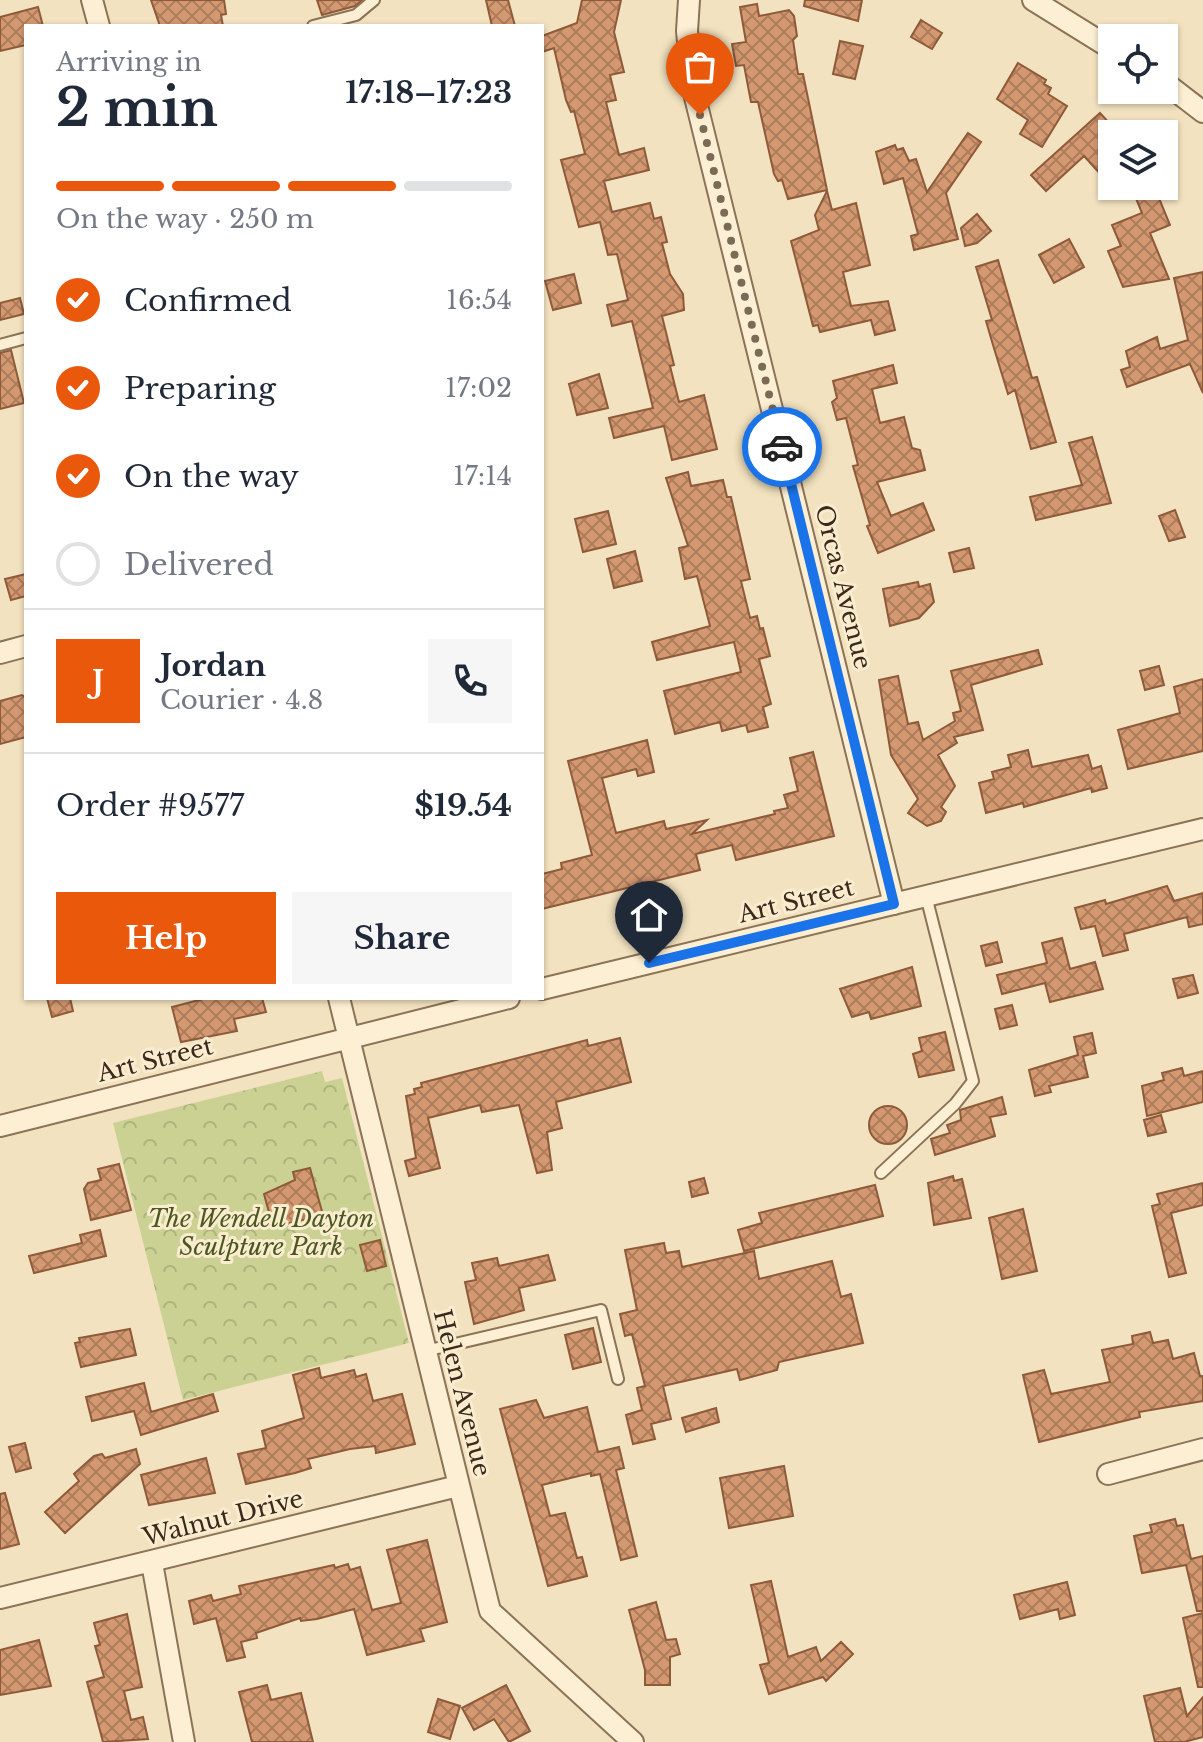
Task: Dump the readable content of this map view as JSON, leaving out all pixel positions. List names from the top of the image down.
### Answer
{
  "streets": {
    "street": [
      "Orcas Avenue",
      "Art Street",
      "Helen Avenue",
      "Walnut Drive"
    ]
  },
  "crossings": [
    ["Orcas Avenue", "Art Street"],
    ["Art Street", "Helen Avenue"],
    ["Helen Avenue", "Walnut Drive"]
  ],
  "parks": ["The Wendell Dayton Sculpture Park"],
  "page": {
    "heading": ["2 min", "Arriving in", "17:18–17:23"],
    "panel": [
      "Jordan",
      "Courier · 4.8",
      "Order #9577",
      "$19.54"
    ],
    "bar": "On the way · 250 m",
    "list": [
      ["Confirmed", "16:54"],
      ["Preparing", "17:02"],
      ["On the way", "17:14"],
      "Delivered"
    ],
    "round": "J",
    "buttons": ["Help", "Share"]
  }
}
